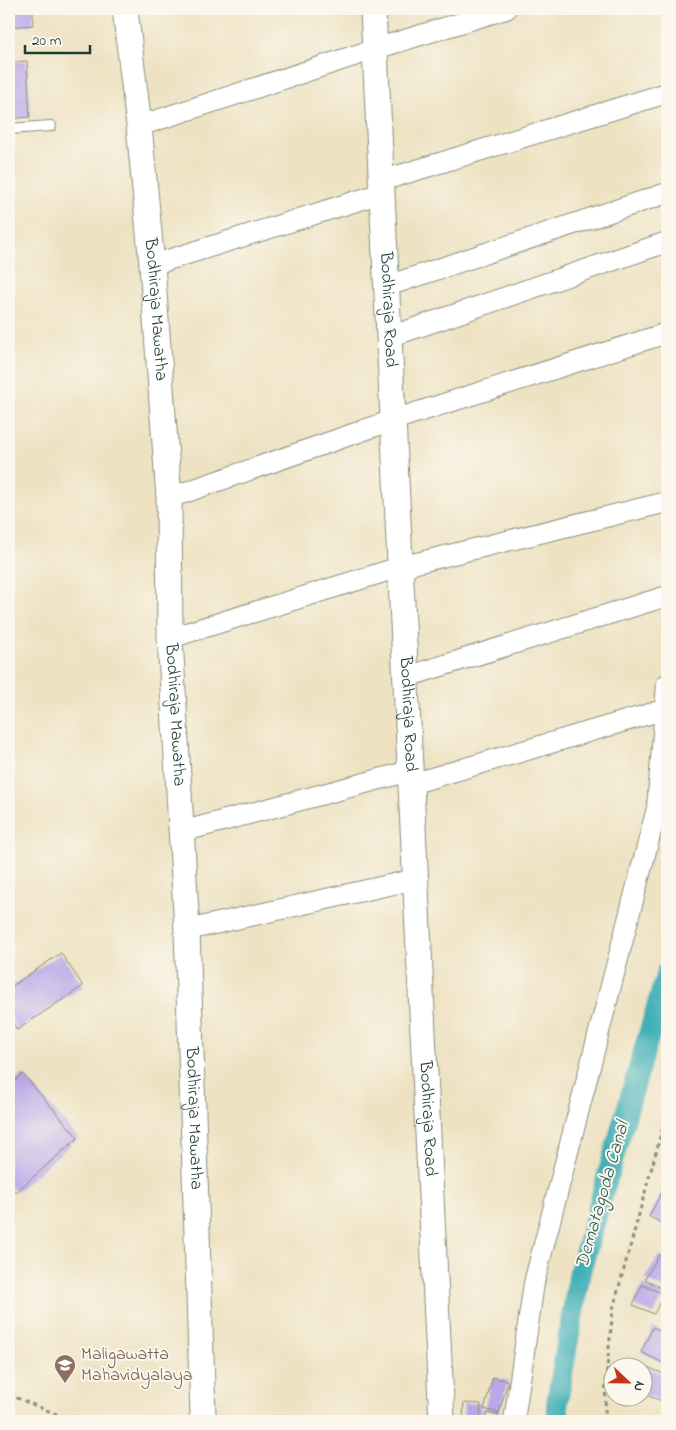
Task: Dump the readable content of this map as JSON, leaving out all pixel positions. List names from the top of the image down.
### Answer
{
  "streets": {
    "street": ["Bodhiraja Mawatha", "Bodhiraja Road"]
  },
  "water": ["Dematagoda Canal"],
  "places": {
    "school or university": ["Maligawatta Mahavidyalaya"]
  },
  "scale_bar": "20 m",
  "north": "right"
}
